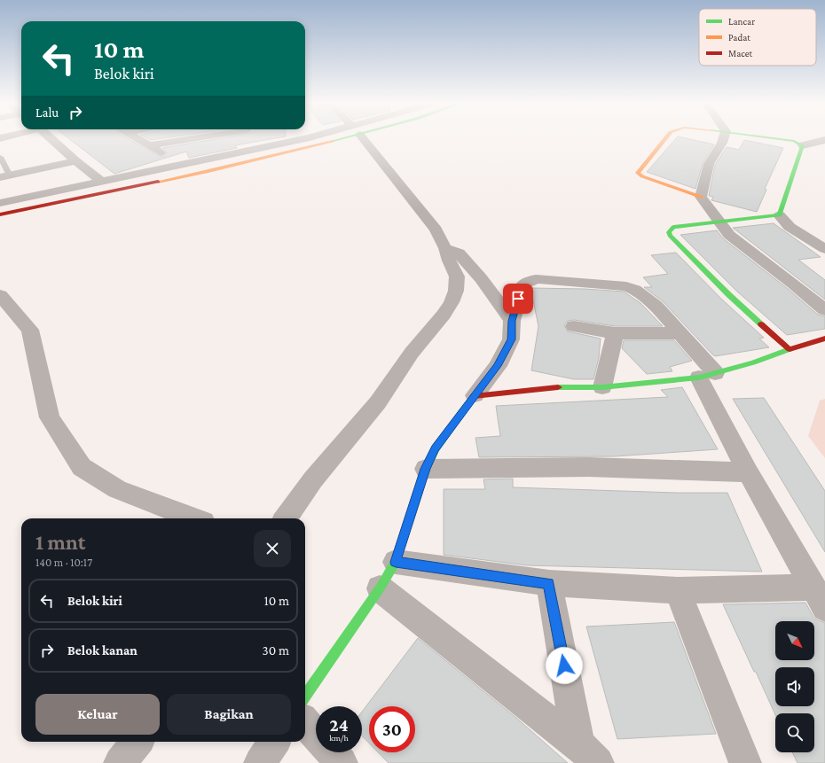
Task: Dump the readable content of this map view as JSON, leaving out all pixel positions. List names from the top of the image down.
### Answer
{
  "legend": ["Lancar", "Padat", "Macet"],
  "north": "bottom right",
  "page": {
    "turn": ["10 m", "Belok kiri"],
    "then": "Lalu",
    "heading": ["1 mnt", "140 m · 10:17"],
    "list": [
      {
        "name": "Belok kiri",
        "value": "10 m"
      },
      {
        "name": "Belok kanan",
        "value": "30 m"
      }
    ],
    "buttons": ["Keluar", "Bagikan"],
    "speed": "24 km/h",
    "limit": "30"
  }
}
